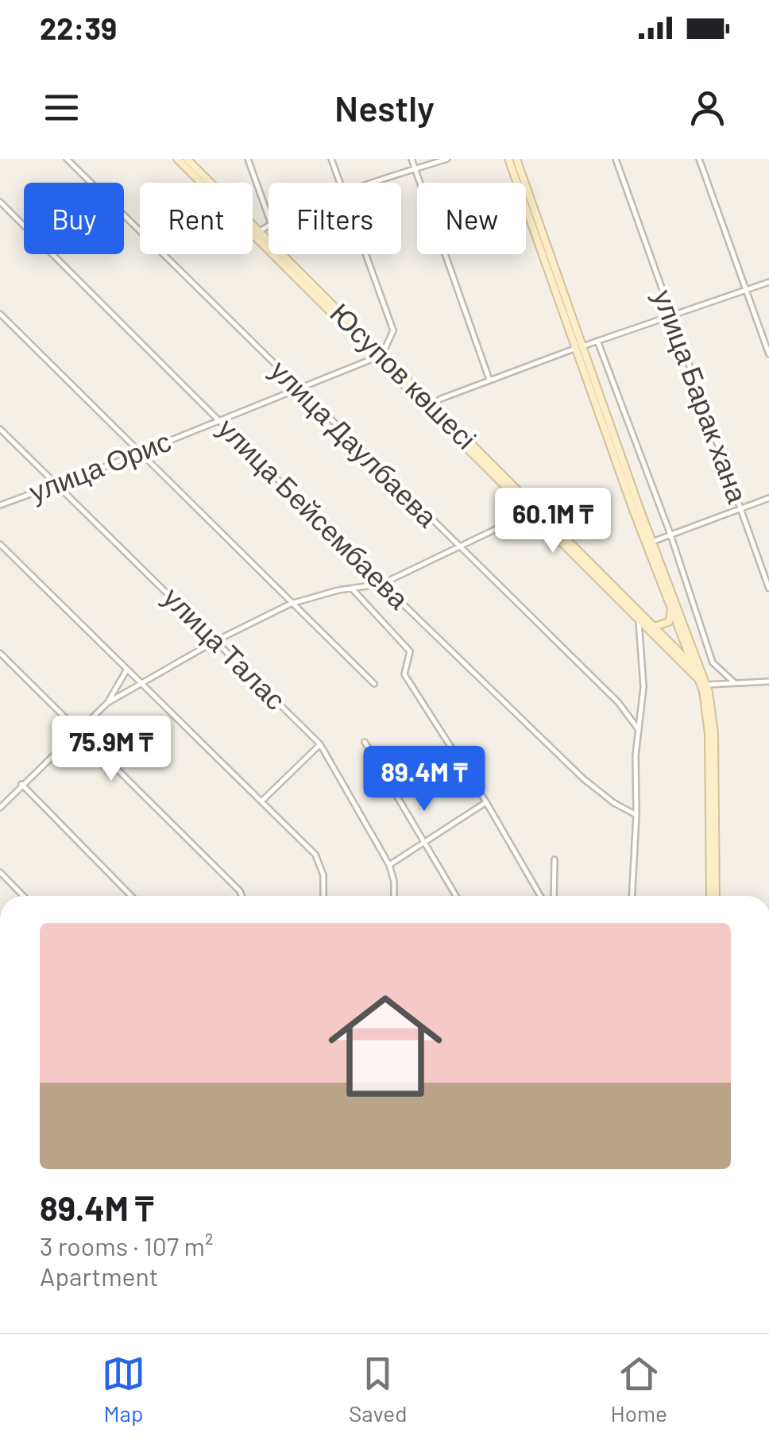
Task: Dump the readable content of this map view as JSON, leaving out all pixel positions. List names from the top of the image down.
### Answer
{
  "streets": {
    "street": [
      "Юсупов көшесі",
      "улица Барак хана",
      "улица Даулбаева",
      "улица Орис",
      "улица Бейсембаева",
      "улица Талас"
    ]
  },
  "crossings": [
    ["Юсупов көшесі", "улица Орис"],
    ["улица Даулбаева", "улица Орис"],
    ["улица Орис", "улица Бейсембаева"],
    ["улица Орис", "улица Талас"]
  ],
  "page": {
    "status": "22:39",
    "header": "Nestly",
    "chip": [
      "Buy",
      "Rent",
      "Filters",
      "New"
    ],
    "price": ["60.1M ₸", "75.9M ₸", "89.4M ₸"],
    "list": [
      {
        "name": "89.4M ₸",
        "note": "3 rooms · 107 m² · Apartment"
      }
    ],
    "tabs": ["Map", "Saved", "Home"]
  }
}
